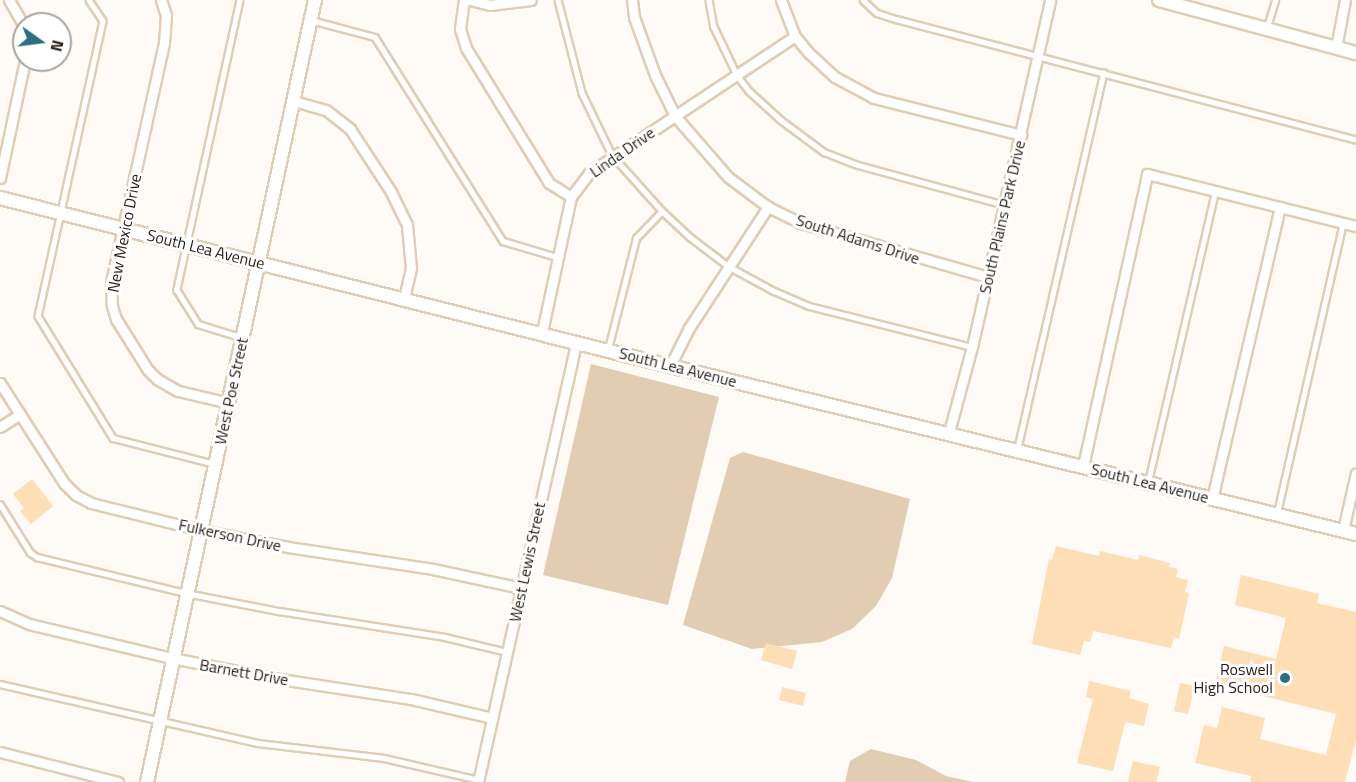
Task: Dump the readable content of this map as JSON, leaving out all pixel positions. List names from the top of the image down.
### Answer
{
  "streets": {
    "street": [
      "Linda Drive",
      "South Plains Park Drive",
      "New Mexico Drive",
      "South Adams Drive",
      "South Lea Avenue",
      "West Poe Street",
      "Fulkerson Drive",
      "West Lewis Street",
      "Barnett Drive"
    ]
  },
  "crossings": [
    ["Linda Drive", "South Adams Drive"],
    ["Linda Drive", "South Lea Avenue"],
    ["South Plains Park Drive", "South Adams Drive"],
    ["South Plains Park Drive", "South Lea Avenue"],
    ["New Mexico Drive", "South Lea Avenue"],
    ["New Mexico Drive", "West Poe Street"],
    ["South Lea Avenue", "West Poe Street"],
    ["South Lea Avenue", "West Lewis Street"],
    ["West Poe Street", "Fulkerson Drive"],
    ["West Poe Street", "Barnett Drive"],
    ["Fulkerson Drive", "West Lewis Street"],
    ["West Lewis Street", "Barnett Drive"]
  ],
  "places": ["Roswell High School"],
  "north": "right"
}
